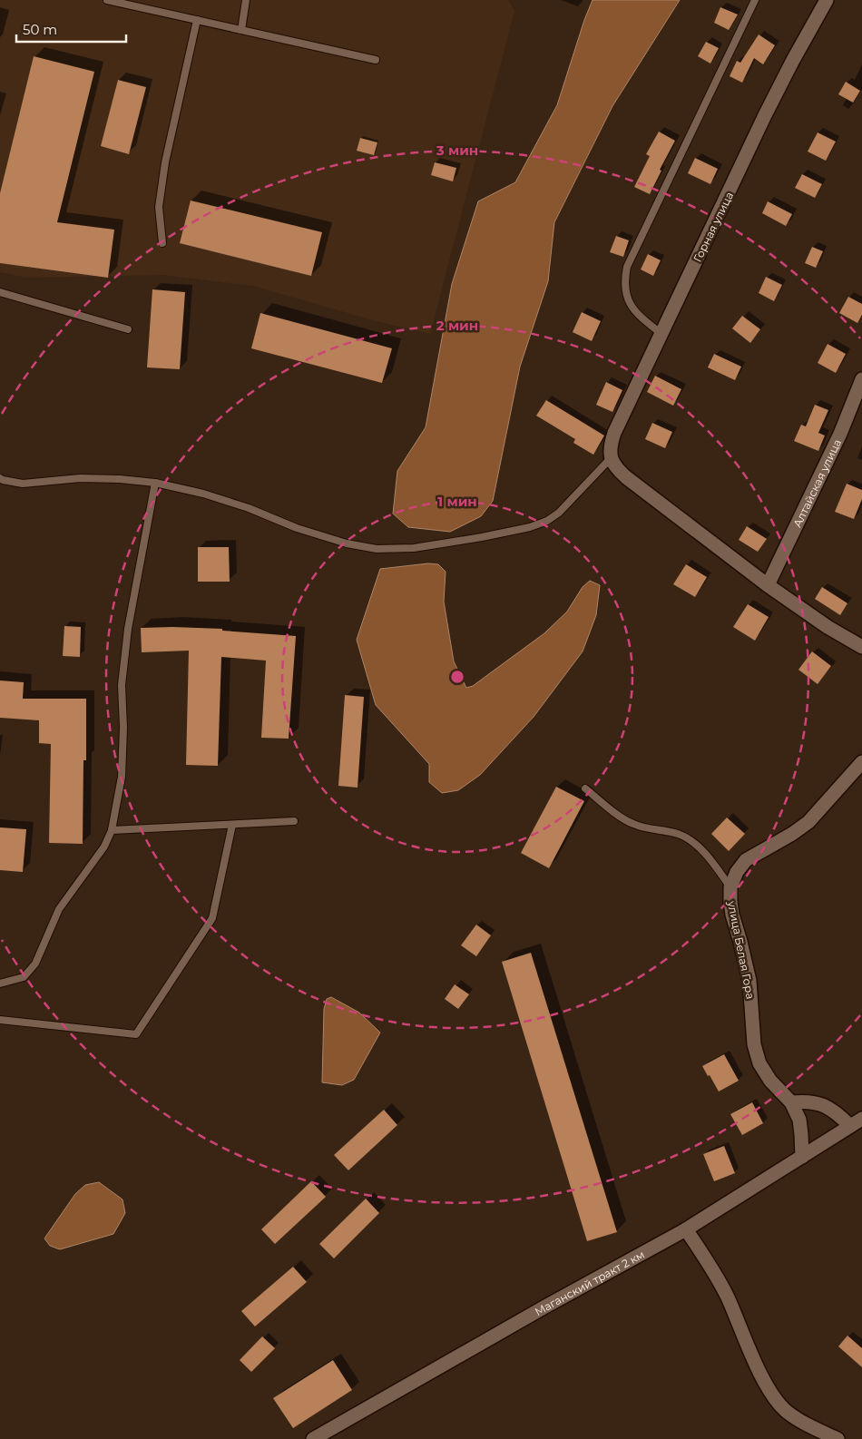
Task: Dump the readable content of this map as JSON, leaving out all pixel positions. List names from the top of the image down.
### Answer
{
  "streets": {
    "street": [
      "Горная улица",
      "Алтайская улица",
      "улица Белая Гора",
      "Маганский тракт 2 км"
    ]
  },
  "crossings": [
    ["улица Белая Гора", "Маганский тракт 2 км"]
  ],
  "scale_bar": "50 m",
  "rings": ["3 мин", "2 мин", "1 мин"]
}
